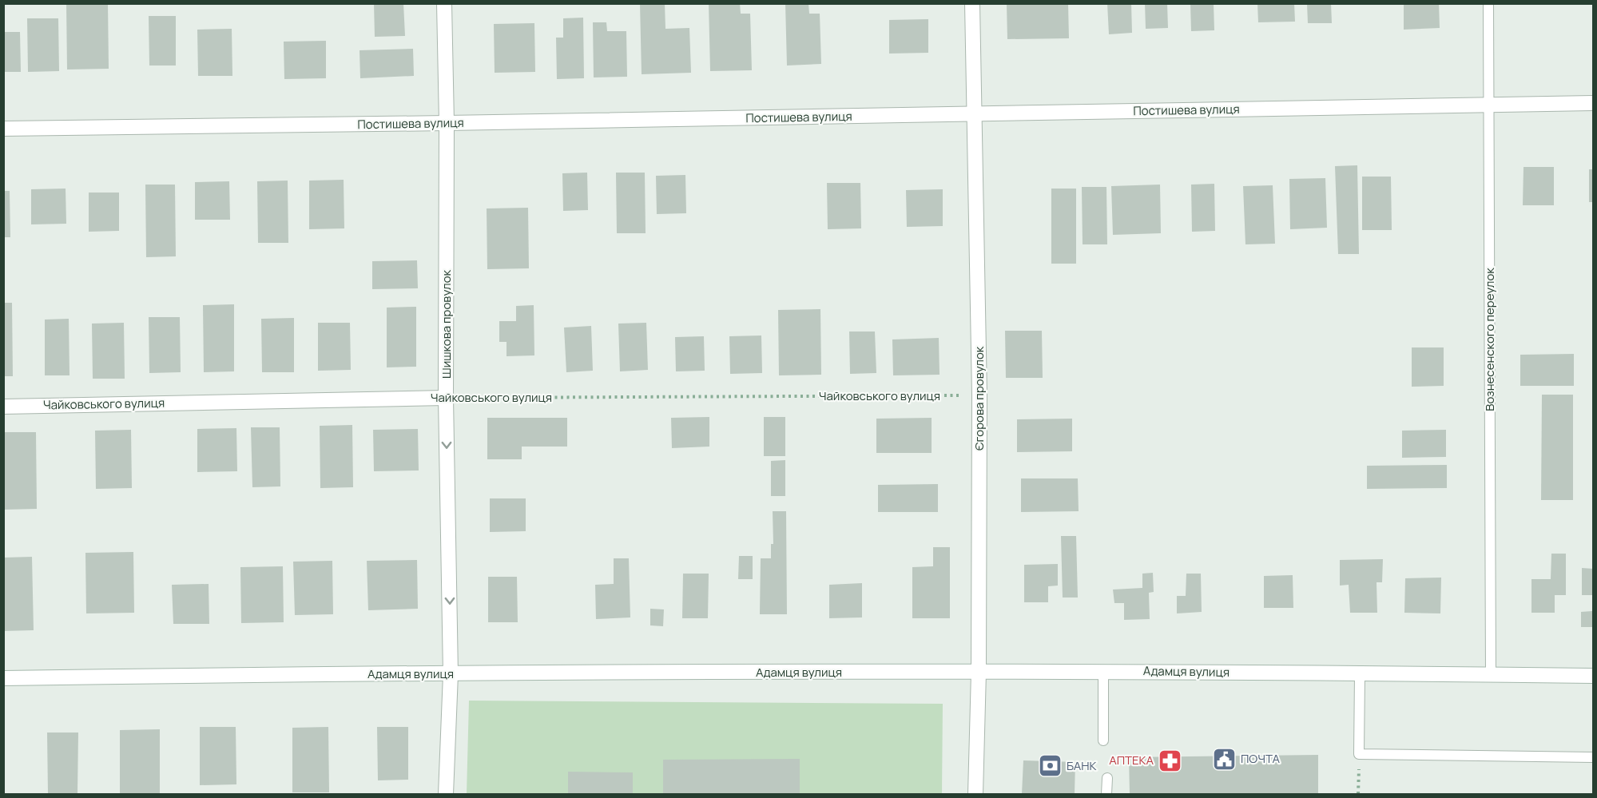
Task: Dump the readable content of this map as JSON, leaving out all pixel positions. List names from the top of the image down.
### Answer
{
  "streets": {
    "street": [
      "Постишева вулиця",
      "Шишкова провулок",
      "Чайковського вулиця",
      "Єгорова провулок",
      "Адамця вулиця"
    ],
    "lane": ["Вознесенского переулок"]
  },
  "crossings": [
    ["Постишева вулиця", "Шишкова провулок"],
    ["Постишева вулиця", "Вознесенского переулок"],
    ["Постишева вулиця", "Єгорова провулок"],
    ["Шишкова провулок", "Чайковського вулиця"],
    ["Шишкова провулок", "Адамця вулиця"],
    ["Вознесенского переулок", "Адамця вулиця"],
    ["Чайковського вулиця", "Єгорова провулок"],
    ["Єгорова провулок", "Адамця вулиця"]
  ],
  "places": {
    "public building": ["ПОЧТА"],
    "pharmacy": ["АПТЕКА"],
    "bank": ["БАНК"]
  }
}
